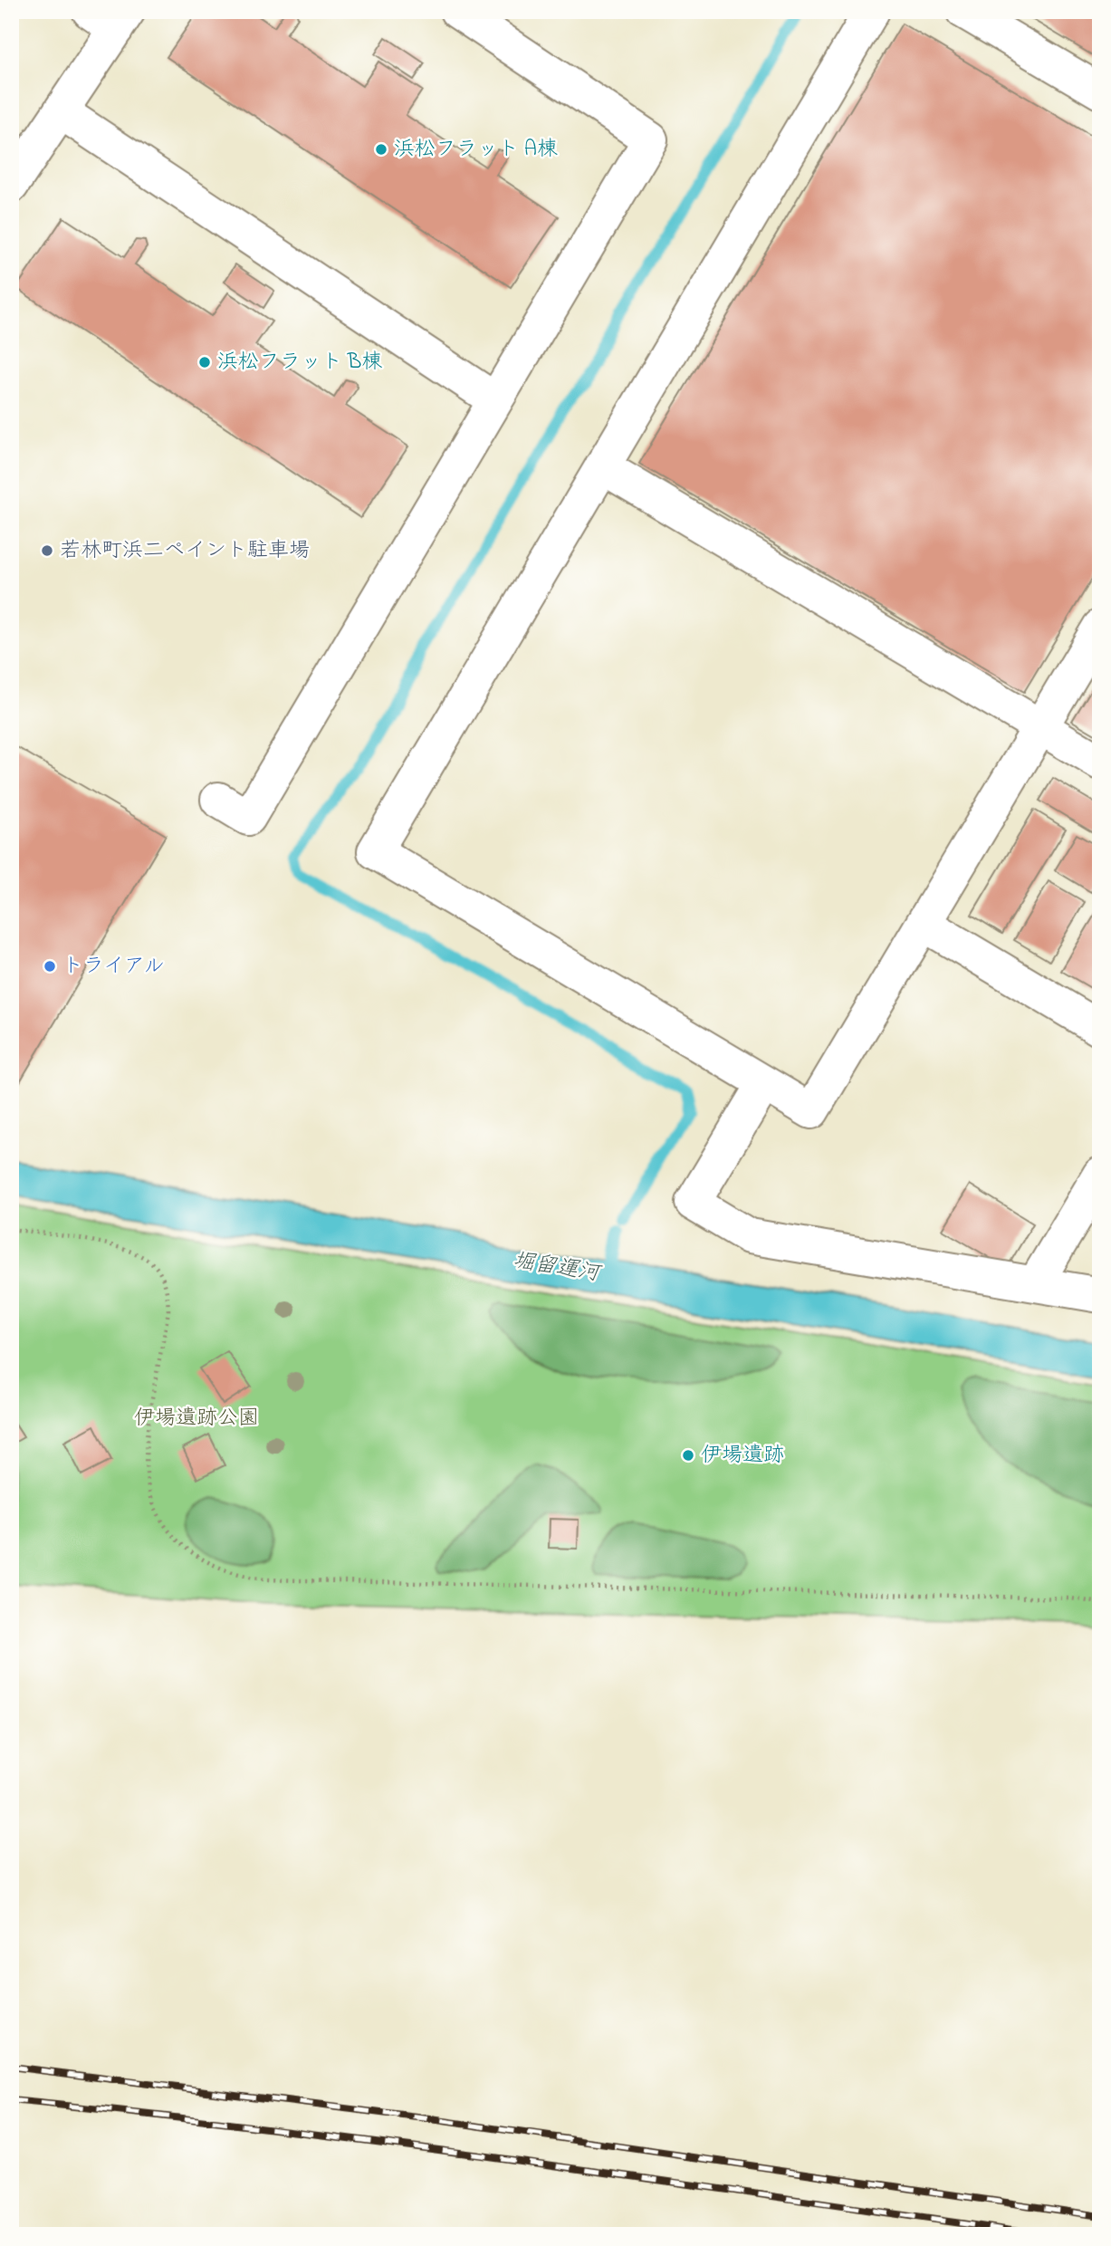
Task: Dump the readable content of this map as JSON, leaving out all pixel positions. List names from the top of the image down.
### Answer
{
  "water": ["堀留運河"],
  "parks": ["伊場遺跡公園"],
  "places": [
    "浜松フラット A棟",
    "浜松フラット B棟",
    "若林町浜二ペイント駐車場",
    "トライアル",
    "伊場遺跡"
  ]
}
